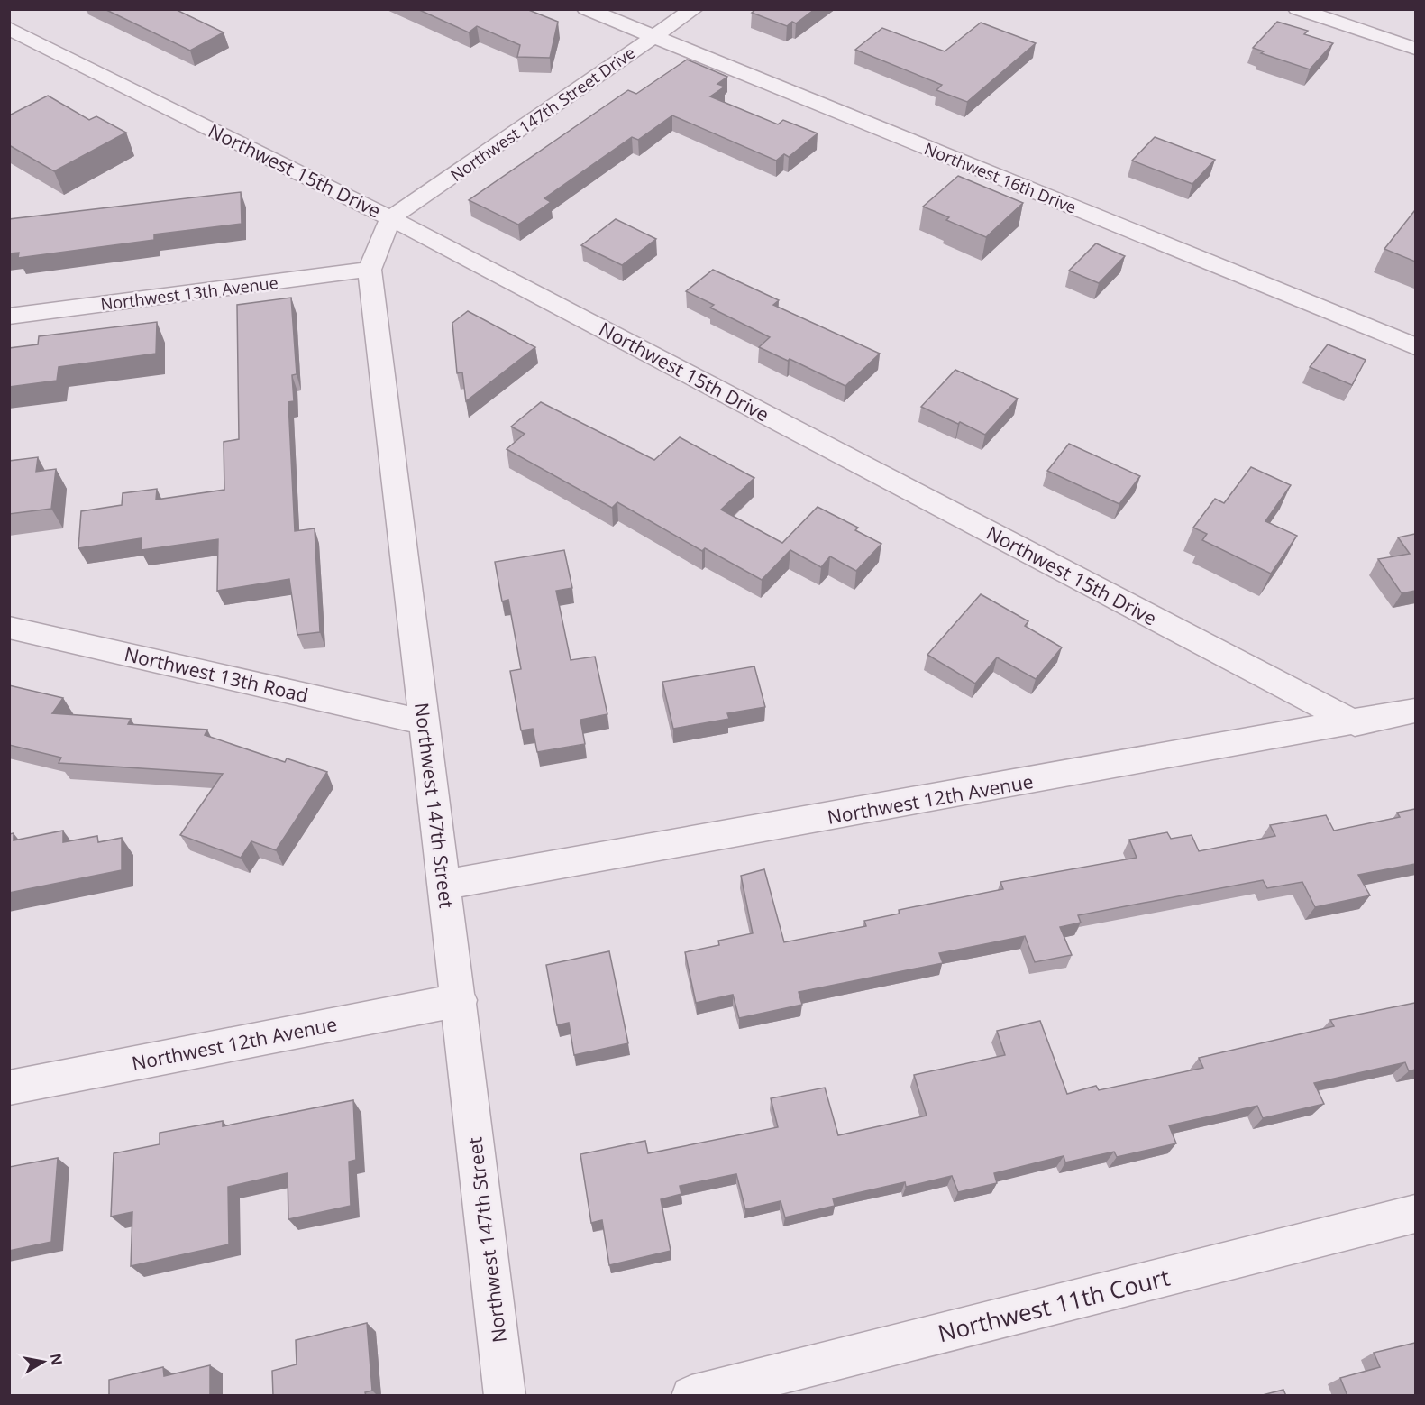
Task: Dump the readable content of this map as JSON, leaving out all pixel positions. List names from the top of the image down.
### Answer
{
  "streets": {
    "street": [
      "Northwest 147th Street Drive",
      "Northwest 15th Drive",
      "Northwest 16th Drive",
      "Northwest 13th Avenue",
      "Northwest 13th Road",
      "Northwest 12th Avenue",
      "Northwest 147th Street",
      "Northwest 11th Court"
    ]
  },
  "crossings": [
    ["Northwest 147th Street Drive", "Northwest 15th Drive"],
    ["Northwest 147th Street Drive", "Northwest 16th Drive"],
    ["Northwest 147th Street Drive", "Northwest 147th Street"],
    ["Northwest 15th Drive", "Northwest 12th Avenue"],
    ["Northwest 15th Drive", "Northwest 147th Street"],
    ["Northwest 13th Avenue", "Northwest 147th Street"],
    ["Northwest 13th Road", "Northwest 147th Street"],
    ["Northwest 12th Avenue", "Northwest 147th Street"]
  ],
  "north": "right"
}
